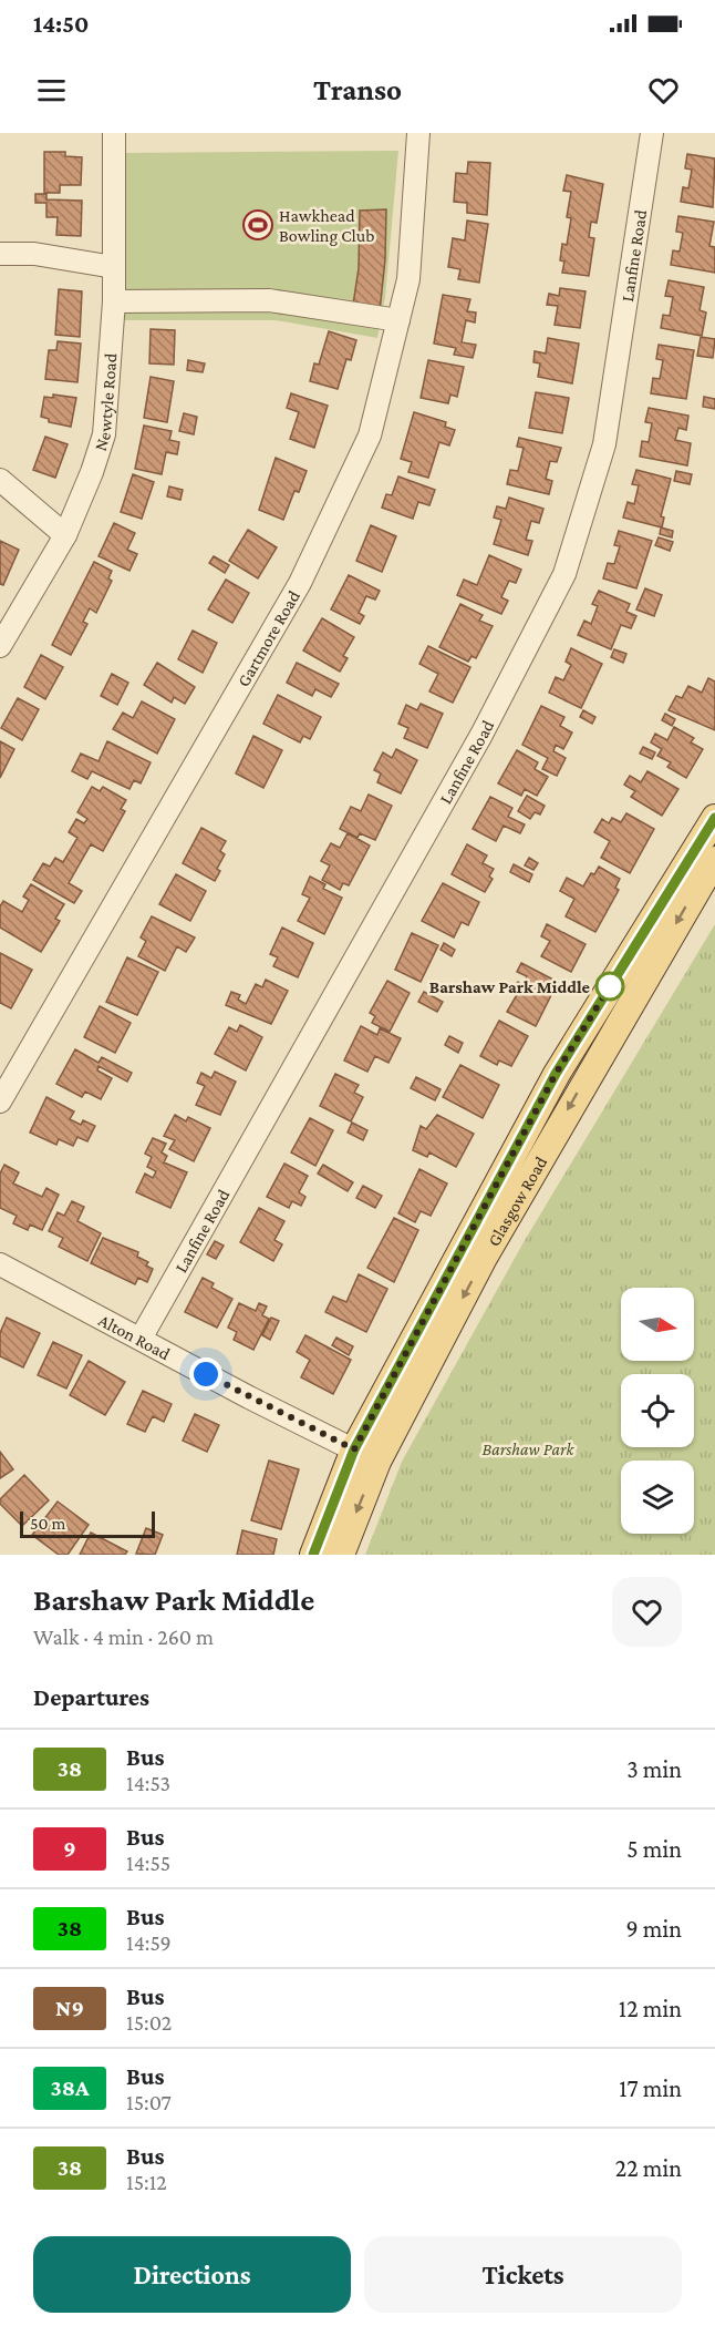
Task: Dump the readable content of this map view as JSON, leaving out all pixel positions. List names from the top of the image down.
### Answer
{
  "streets": {
    "main road": ["Glasgow Road"],
    "street": [
      "Lanfine Road",
      "Newtyle Road",
      "Gartmore Road",
      "Alton Road"
    ]
  },
  "crossings": [
    ["Lanfine Road", "Alton Road"],
    ["Glasgow Road", "Alton Road"]
  ],
  "parks": ["Barshaw Park"],
  "places": {
    "sports": ["Hawkhead Bowling Club"],
    "other": ["Barshaw Park Middle"]
  },
  "lines": ["bus line 38"],
  "scale_bar": "50 m",
  "north": "right",
  "page": {
    "status": "14:50",
    "header": "Transo",
    "scale": "50 m",
    "heading": [
      ["Barshaw Park Middle", "Walk · 4 min · 260 m"],
      "Departures"
    ],
    "list": [
      {
        "mark": "38",
        "name": "Bus",
        "note": "14:53",
        "value": "3 min"
      },
      {
        "mark": "9",
        "name": "Bus",
        "note": "14:55",
        "value": "5 min"
      },
      {
        "mark": "38",
        "name": "Bus",
        "note": "14:59",
        "value": "9 min"
      },
      {
        "mark": "N9",
        "name": "Bus",
        "note": "15:02",
        "value": "12 min"
      },
      {
        "mark": "38A",
        "name": "Bus",
        "note": "15:07",
        "value": "17 min"
      },
      {
        "mark": "38",
        "name": "Bus",
        "note": "15:12",
        "value": "22 min"
      }
    ],
    "buttons": ["Directions", "Tickets"]
  }
}
